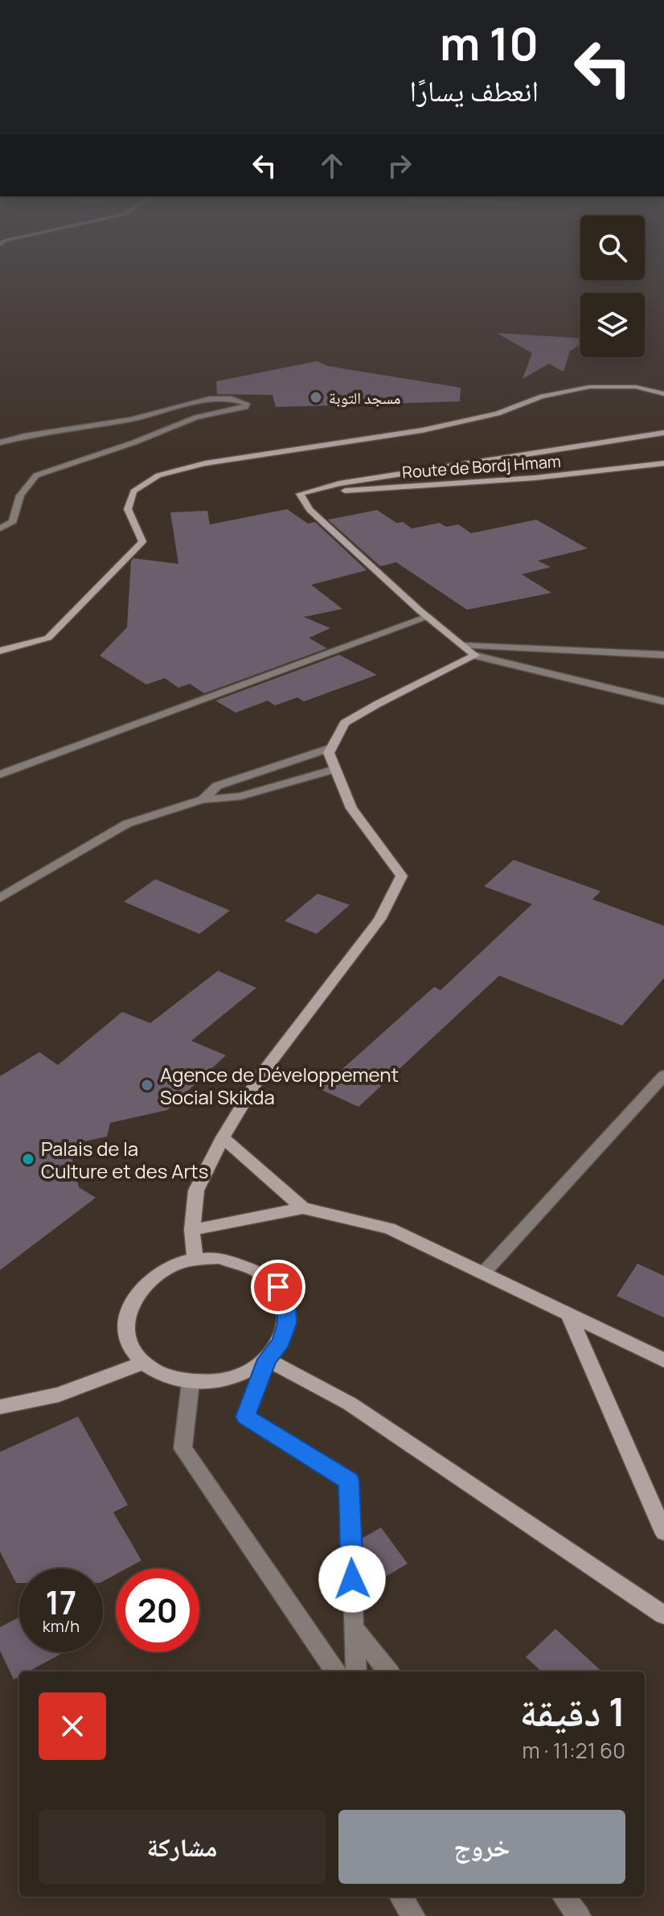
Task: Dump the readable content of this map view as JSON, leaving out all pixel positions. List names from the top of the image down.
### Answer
{
  "streets": {
    "main road": ["Route de Bordj Hmam"]
  },
  "places": ["مسجد التوبة", "Agence de Développement Social Skikda", "Palais de la Culture et des Arts"],
  "page": {
    "turn": ["10 m", "انعطف يسارًا"],
    "speed": "17 km/h",
    "limit": "20",
    "heading": ["1 دقيقة", "60 m · 11:21"],
    "buttons": ["خروج", "مشاركة"]
  }
}
